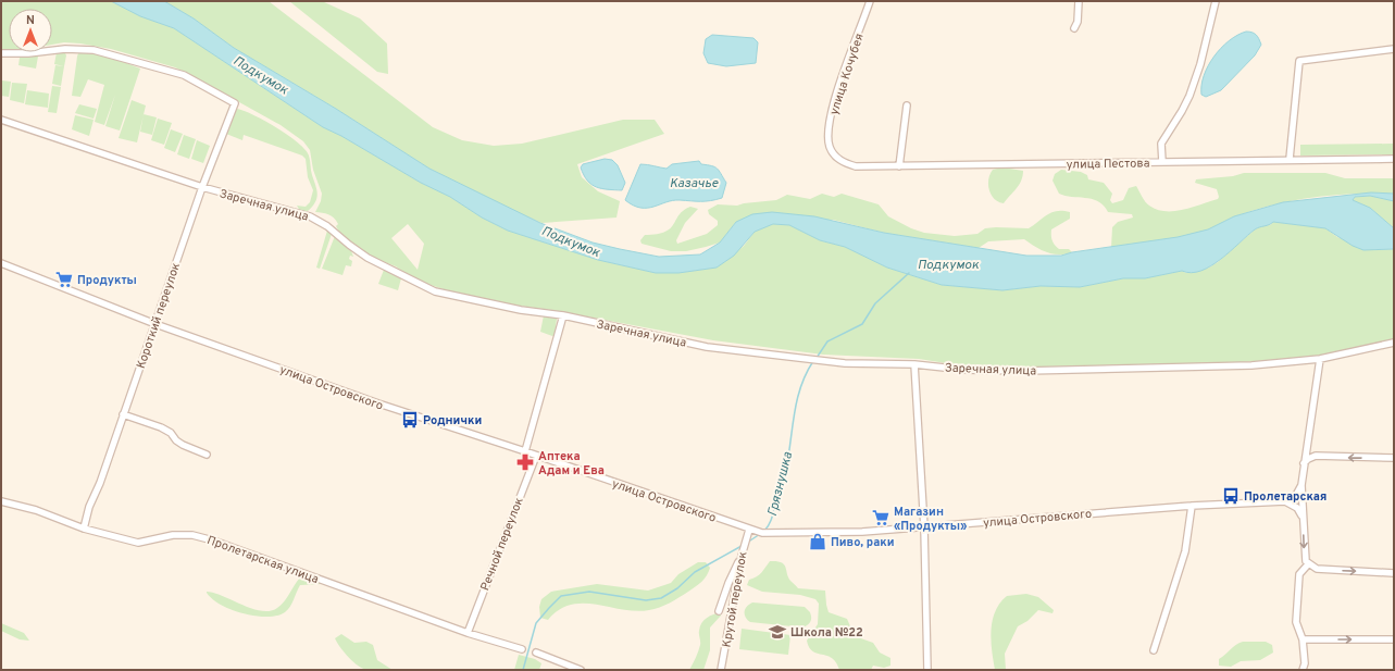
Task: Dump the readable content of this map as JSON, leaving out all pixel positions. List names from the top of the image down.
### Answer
{
  "streets": {
    "street": [
      "улица Кочубея",
      "улица Пестова",
      "Заречная улица",
      "Короткий переулок",
      "улица Островского",
      "Речной переулок",
      "Пролетарская улица",
      "Крутой переулок"
    ]
  },
  "crossings": [
    ["улица Кочубея", "улица Пестова"],
    ["Заречная улица", "Короткий переулок"],
    ["Короткий переулок", "улица Островского"],
    ["Короткий переулок", "Пролетарская улица"],
    ["улица Островского", "Речной переулок"],
    ["улица Островского", "Крутой переулок"],
    ["Речной переулок", "Пролетарская улица"]
  ],
  "water": ["Подкумок", "Казачье", "Грязнушка"],
  "places": {
    "supermarket": ["Продукты", "Магазин «Продукты»"],
    "bus stop": ["Роднички", "Пролетарская"],
    "pharmacy": ["Аптека Адам и Ева"],
    "shop": ["Пиво, раки"],
    "school or university": ["Школа №22"]
  },
  "north": "top"
}
